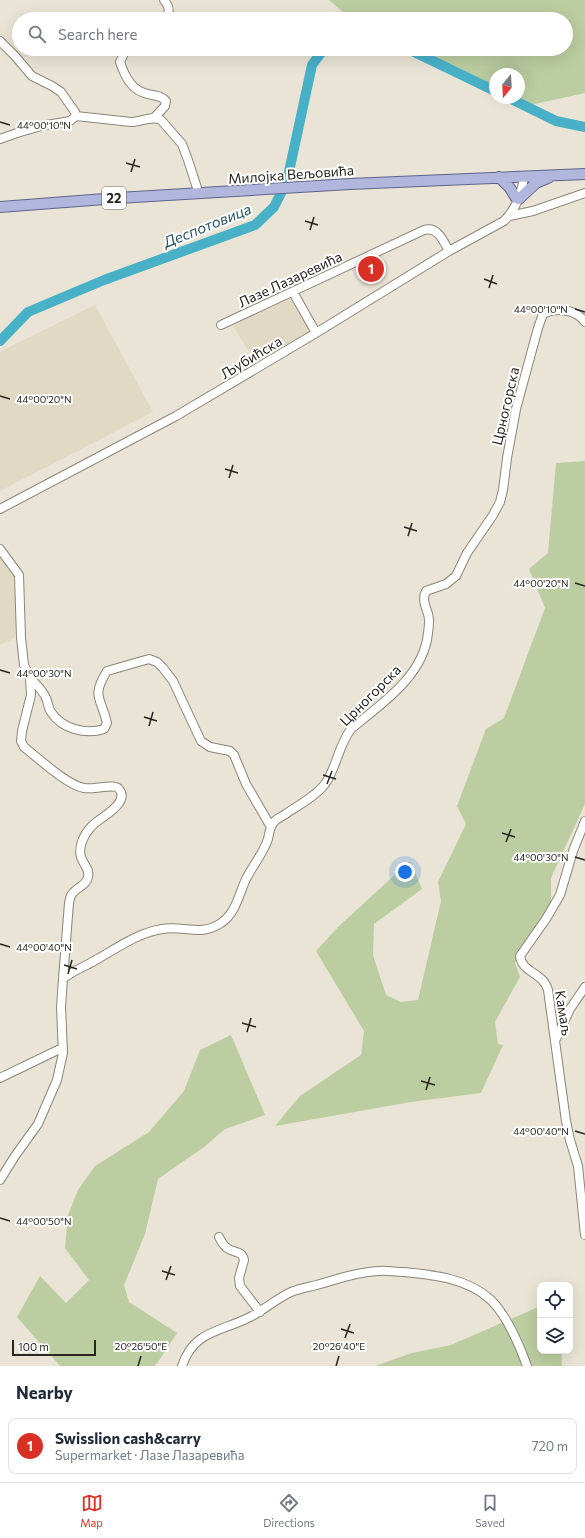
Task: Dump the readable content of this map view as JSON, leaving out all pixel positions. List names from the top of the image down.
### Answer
{
  "streets": {
    "main road": ["Милојка Вељовића", "22"],
    "street": [
      "Лазе Лазаревића",
      "Љубићска",
      "Црногорска",
      "Камаљ"
    ]
  },
  "crossings": [
    ["Милојка Вељовића", "Љубићска"],
    ["Лазе Лазаревића", "Љубићска"]
  ],
  "water": ["Деспотовица"],
  "scale_bar": "100 m",
  "north": "bottom",
  "page": {
    "search": "Search here",
    "pins": "1",
    "scale": "100 m",
    "heading": "Nearby",
    "list": [
      {
        "mark": "1",
        "name": "Swisslion cash&carry",
        "note": "Supermarket · Лазе Лазаревића",
        "value": "720 m"
      }
    ],
    "nav": ["Map", "Directions", "Saved"]
  },
  "coordinates": [
    "44°00'10\"N",
    "44°00'20\"N",
    "44°00'30\"N",
    "44°00'40\"N",
    "44°00'50\"N",
    "20°26'50\"E",
    "20°26'40\"E"
  ]
}
